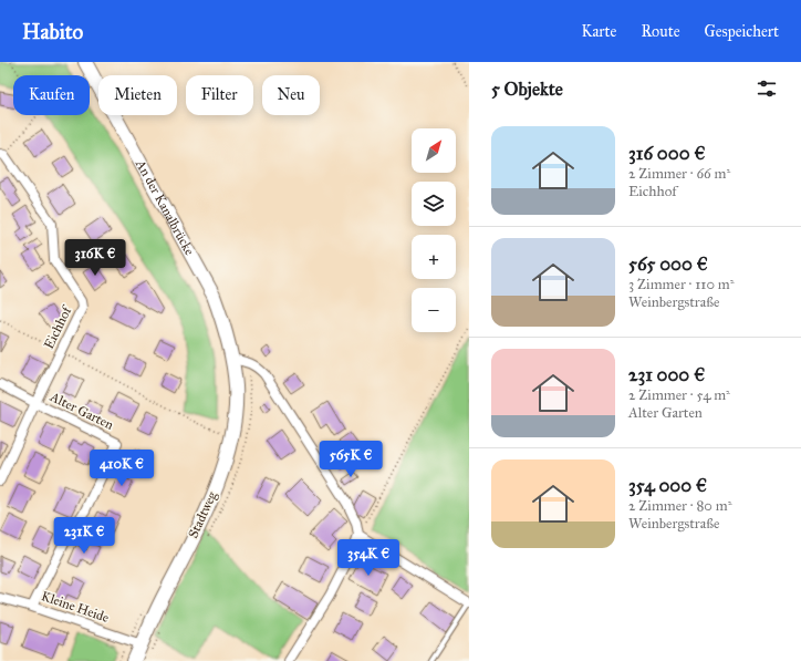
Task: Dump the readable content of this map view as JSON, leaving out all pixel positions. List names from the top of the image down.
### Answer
{
  "streets": {
    "street": [
      "An der Kanalbrücke",
      "Eichhof",
      "Alter Garten",
      "Stadtweg",
      "Kleine Heide"
    ]
  },
  "crossings": [
    ["An der Kanalbrücke", "Stadtweg"],
    ["Eichhof", "Alter Garten"],
    ["Alter Garten", "Kleine Heide"],
    ["Stadtweg", "Kleine Heide"]
  ],
  "north": "top right",
  "page": {
    "header": "Habito",
    "nav": ["Karte", "Route", "Gespeichert"],
    "heading": "5 Objekte",
    "chip": [
      "Kaufen",
      "Mieten",
      "Filter",
      "Neu"
    ],
    "list": [
      {
        "name": "316 000 €",
        "note": "2 Zimmer · 66 m² · Eichhof"
      },
      {
        "name": "565 000 €",
        "note": "3 Zimmer · 110 m² · Weinbergstraße"
      },
      {
        "name": "231 000 €",
        "note": "2 Zimmer · 54 m² · Alter Garten"
      },
      {
        "name": "354 000 €",
        "note": "2 Zimmer · 80 m² · Weinbergstraße"
      }
    ],
    "map_buttons": ["+", "−"],
    "price": [
      "316K €",
      "565K €",
      "410K €",
      "231K €",
      "354K €"
    ]
  }
}
